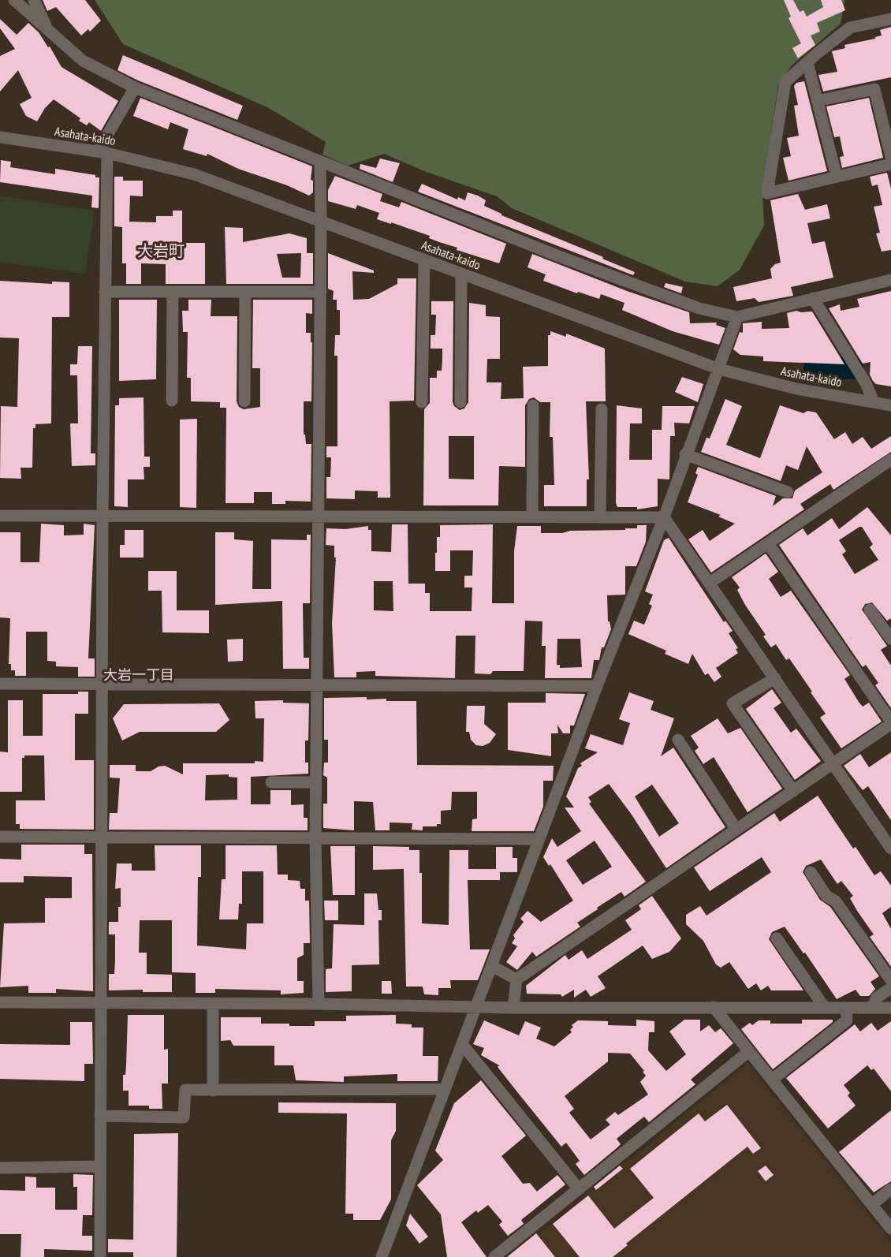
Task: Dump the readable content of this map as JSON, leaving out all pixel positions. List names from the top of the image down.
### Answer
{
  "streets": {
    "street": ["Asahata-kaido"]
  },
  "districts": ["大岩町", "大岩一丁目"]
}
